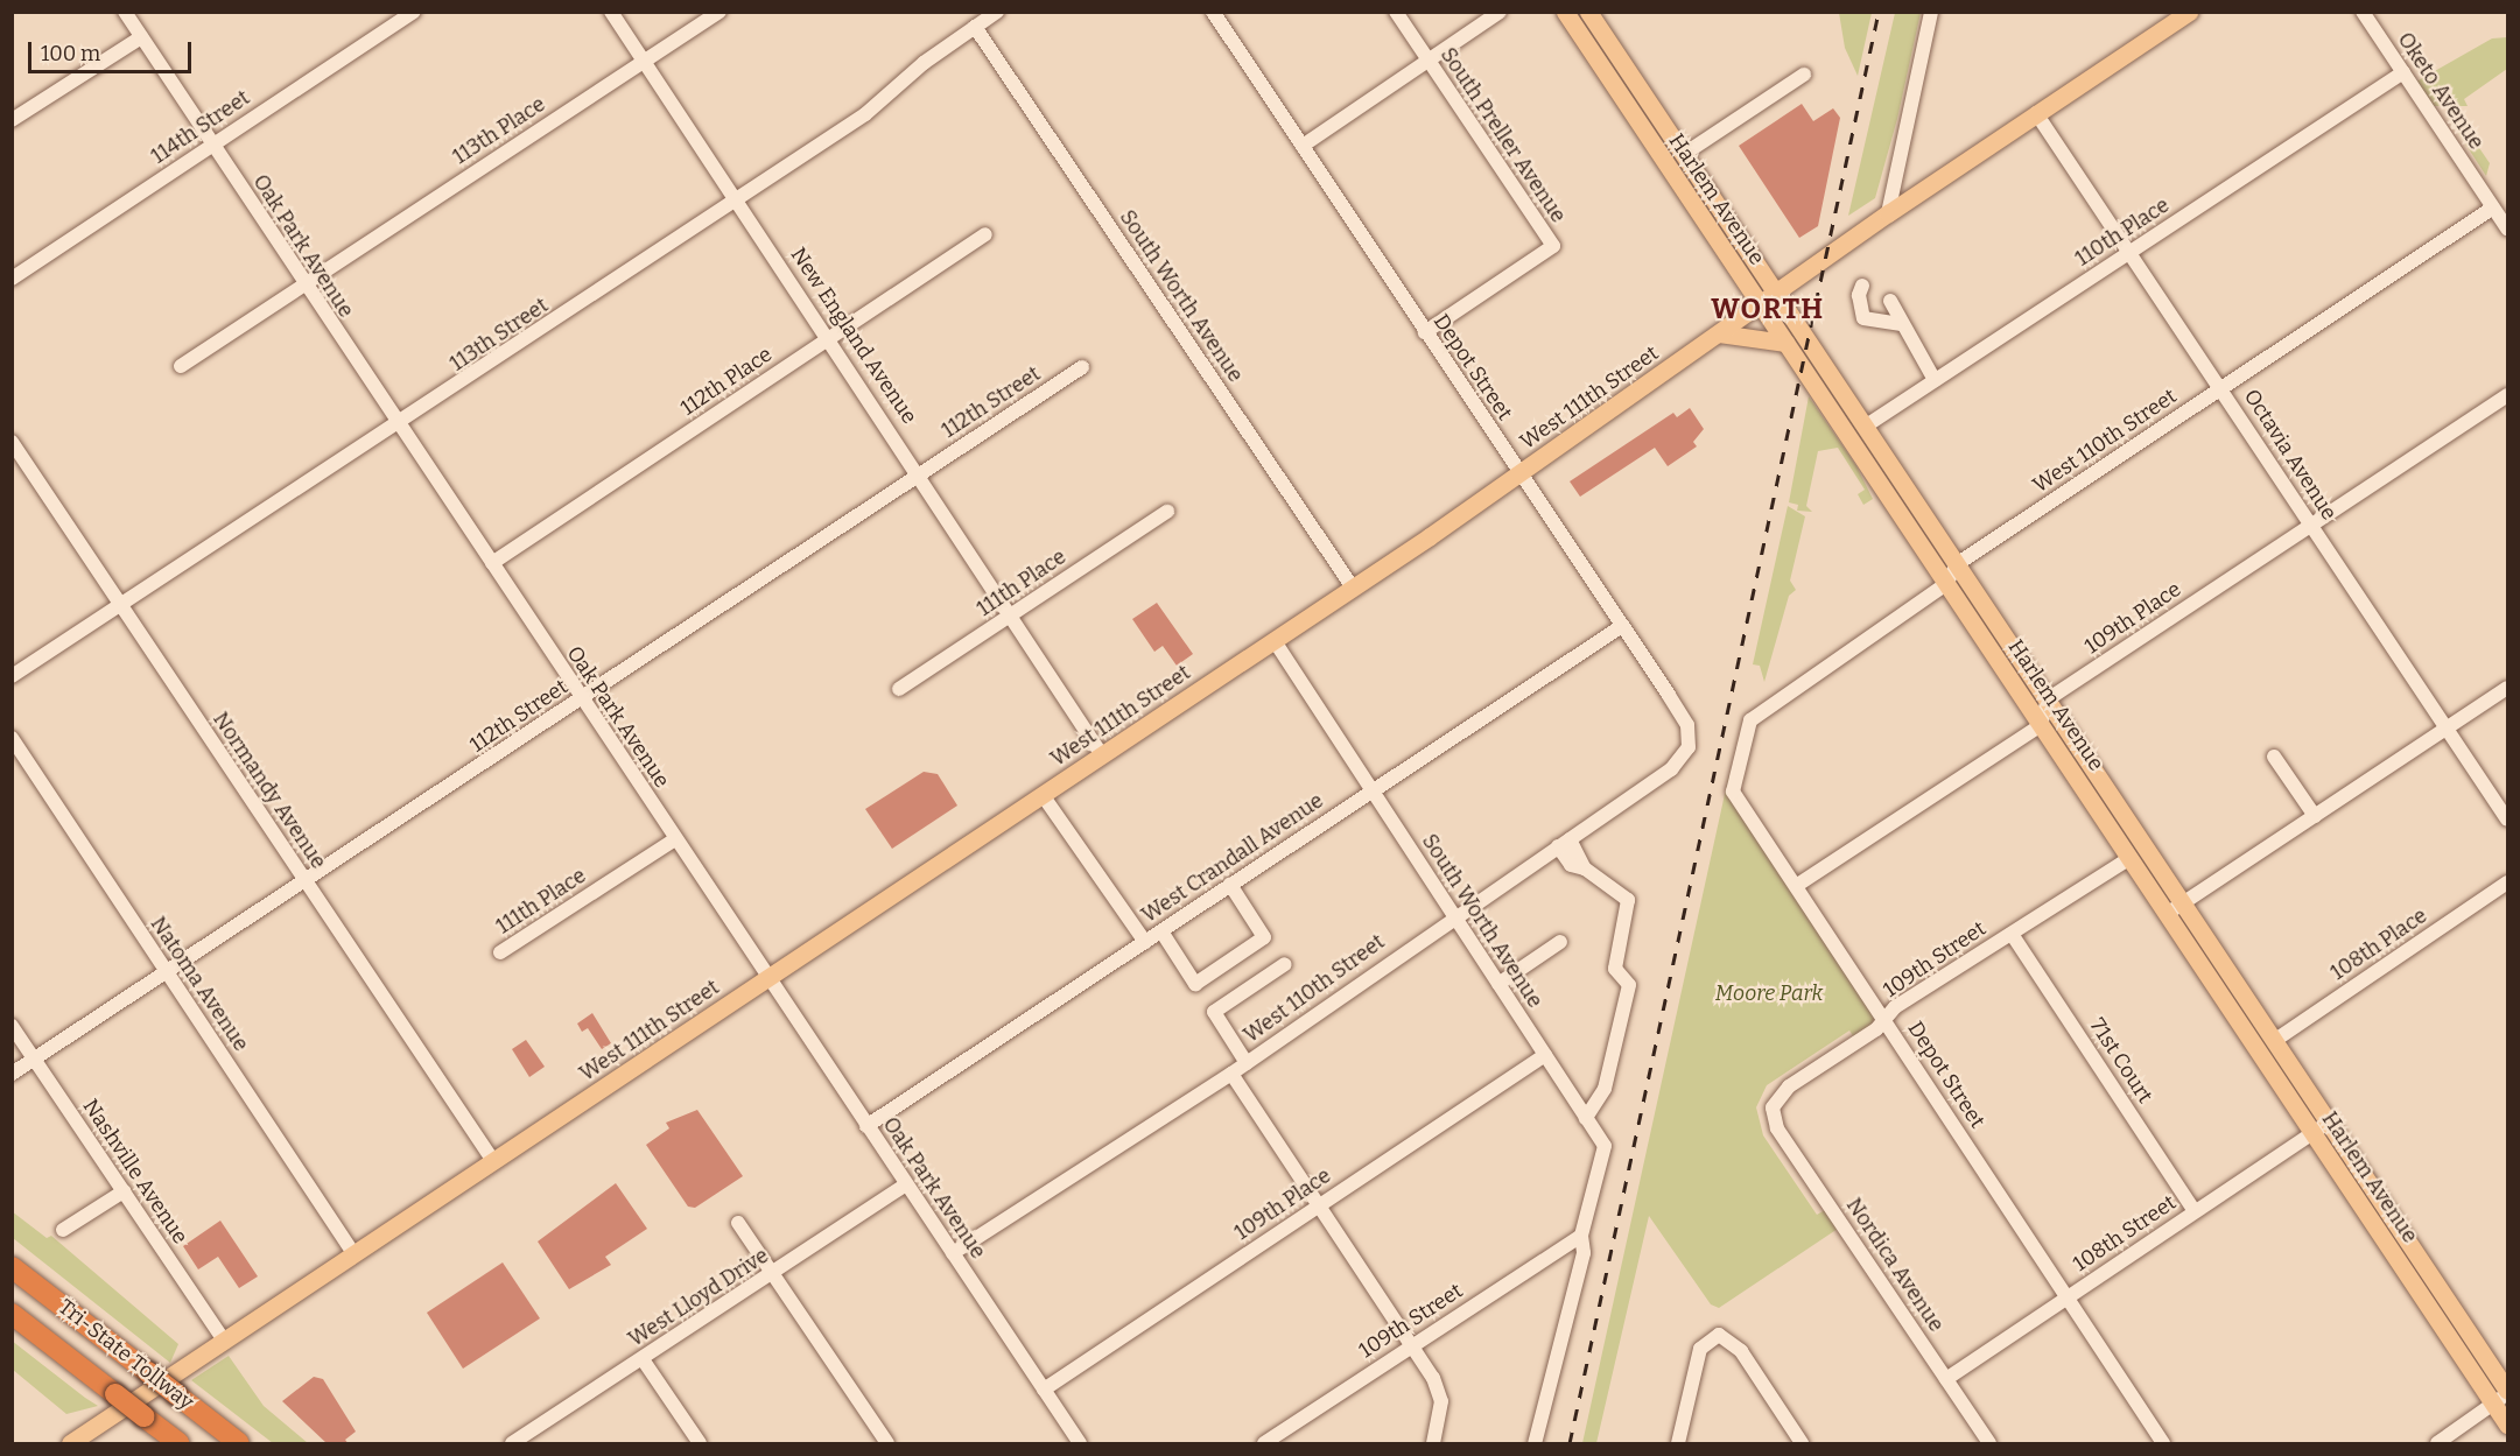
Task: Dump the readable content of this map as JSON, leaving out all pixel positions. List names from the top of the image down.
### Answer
{
  "streets": {
    "highway": ["Tri-State Tollway"],
    "main road": ["Harlem Avenue", "West 111th Street"],
    "street": [
      "Oketo Avenue",
      "114th Street",
      "113th Place",
      "South Preller Avenue",
      "110th Place",
      "Oak Park Avenue",
      "South Worth Avenue",
      "113th Street",
      "New England Avenue",
      "Depot Street",
      "112th Place",
      "112th Street",
      "West 110th Street",
      "Octavia Avenue",
      "111th Place",
      "109th Place",
      "Normandy Avenue",
      "West Crandall Avenue",
      "108th Place",
      "109th Street",
      "Natoma Avenue",
      "71st Court",
      "Nashville Avenue",
      "108th Street",
      "Nordica Avenue",
      "West Lloyd Drive"
    ]
  },
  "crossings": [
    ["Oketo Avenue", "110th Place"],
    ["Oketo Avenue", "West 110th Street"],
    ["114th Street", "Oak Park Avenue"],
    ["113th Place", "Oak Park Avenue"],
    ["113th Place", "New England Avenue"],
    ["South Preller Avenue", "Depot Street"],
    ["Harlem Avenue", "110th Place"],
    ["Harlem Avenue", "West 111th Street"],
    ["Harlem Avenue", "West 110th Street"],
    ["Harlem Avenue", "109th Place"],
    ["Harlem Avenue", "108th Place"],
    ["Harlem Avenue", "109th Street"],
    ["Harlem Avenue", "108th Street"],
    ["110th Place", "Octavia Avenue"],
    ["Oak Park Avenue", "113th Street"],
    ["Oak Park Avenue", "112th Place"],
    ["Oak Park Avenue", "West 111th Street"],
    ["Oak Park Avenue", "112th Street"],
    ["Oak Park Avenue", "West 110th Street"],
    ["Oak Park Avenue", "111th Place"],
    ["Oak Park Avenue", "109th Place"],
    ["Oak Park Avenue", "West Crandall Avenue"],
    ["Oak Park Avenue", "West Lloyd Drive"],
    ["South Worth Avenue", "113th Street"],
    ["South Worth Avenue", "West 111th Street"],
    ["South Worth Avenue", "West 110th Street"],
    ["South Worth Avenue", "109th Place"],
    ["South Worth Avenue", "West Crandall Avenue"],
    ["South Worth Avenue", "109th Street"],
    ["113th Street", "New England Avenue"],
    ["113th Street", "Normandy Avenue"],
    ["New England Avenue", "112th Place"],
    ["New England Avenue", "West 111th Street"],
    ["New England Avenue", "112th Street"],
    ["New England Avenue", "111th Place"],
    ["Depot Street", "West 111th Street"],
    ["Depot Street", "West 110th Street"],
    ["Depot Street", "West Crandall Avenue"],
    ["Depot Street", "109th Street"],
    ["Depot Street", "108th Street"],
    ["West 111th Street", "Octavia Avenue"],
    ["West 111th Street", "Normandy Avenue"],
    ["West 111th Street", "Natoma Avenue"],
    ["West 111th Street", "Nashville Avenue"],
    ["112th Street", "Normandy Avenue"],
    ["112th Street", "Natoma Avenue"],
    ["112th Street", "Nashville Avenue"],
    ["West 110th Street", "Octavia Avenue"],
    ["Octavia Avenue", "109th Place"],
    ["109th Street", "71st Court"],
    ["109th Street", "Nordica Avenue"],
    ["71st Court", "108th Street"],
    ["108th Street", "Nordica Avenue"]
  ],
  "districts": ["WORTH"],
  "parks": ["Moore Park"],
  "scale_bar": "100 m"
}
